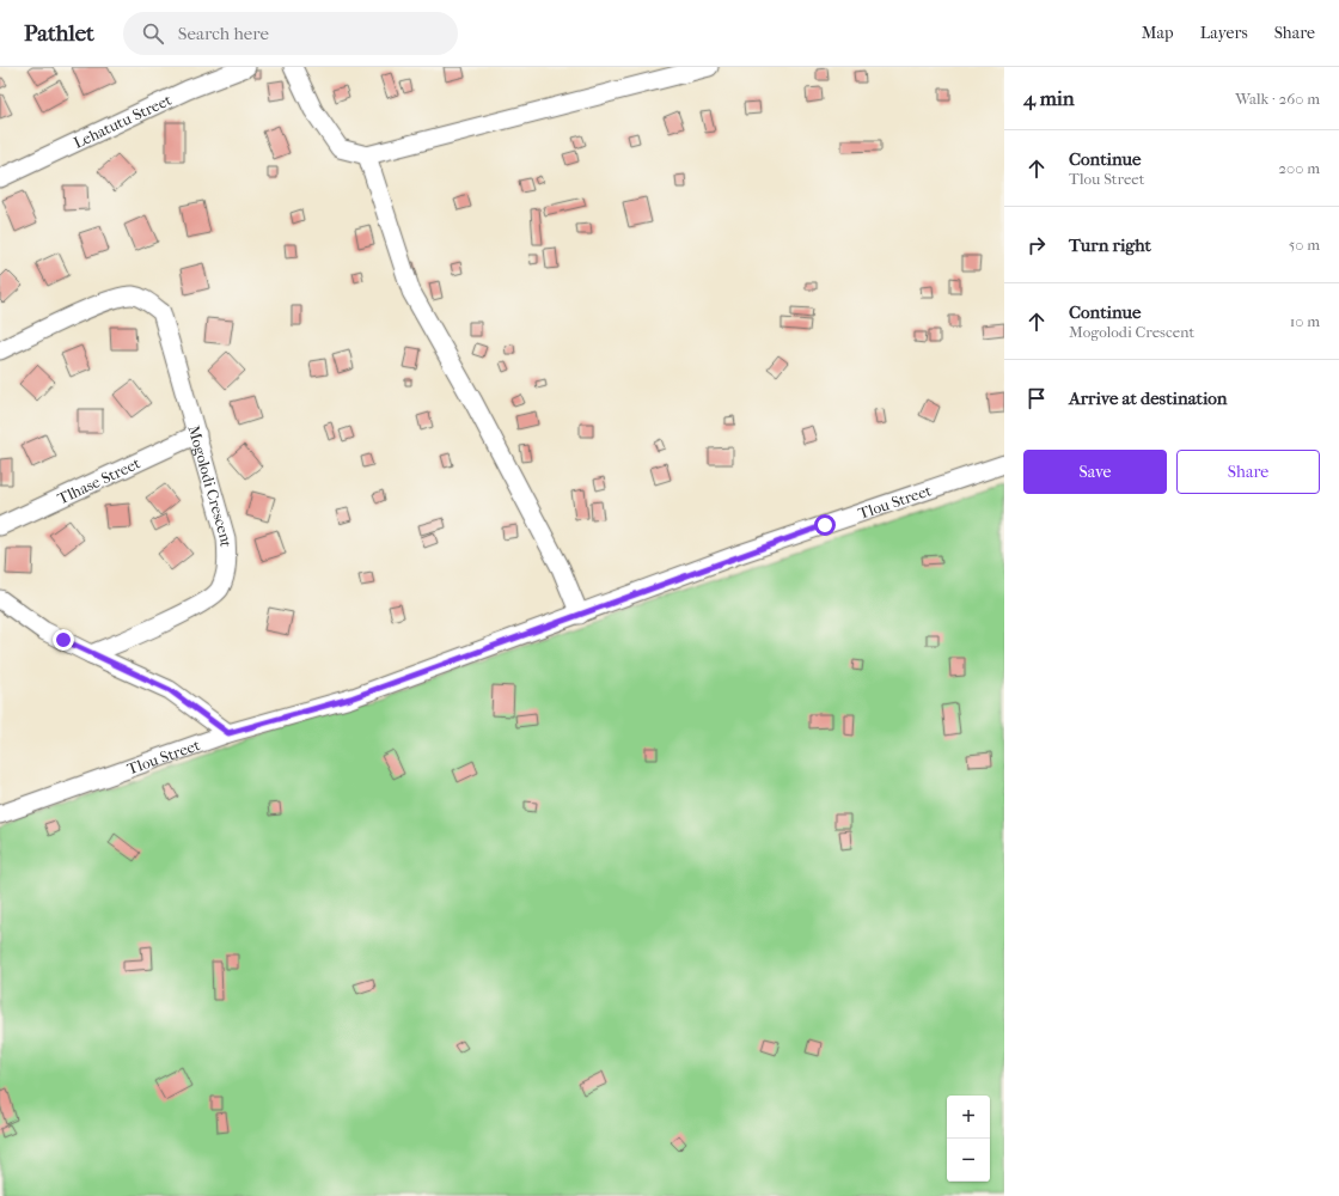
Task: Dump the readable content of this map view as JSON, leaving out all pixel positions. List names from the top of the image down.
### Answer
{
  "streets": {
    "street": [
      "Lehatutu Street",
      "Tlhase Street",
      "Mogolodi Crescent",
      "Tlou Street"
    ]
  },
  "crossings": [
    ["Tlhase Street", "Mogolodi Crescent"]
  ],
  "page": {
    "header": "Pathlet",
    "search": "Search here",
    "nav": ["Map", "Layers", "Share"],
    "heading": ["4 min", "Walk · 260 m"],
    "list": [
      ["Continue", "Tlou Street", "200 m"],
      ["Turn right", "50 m"],
      ["Continue", "Mogolodi Crescent", "10 m"],
      "Arrive at destination"
    ],
    "buttons": ["Save", "Share"],
    "map_buttons": ["+", "−"]
  }
}
